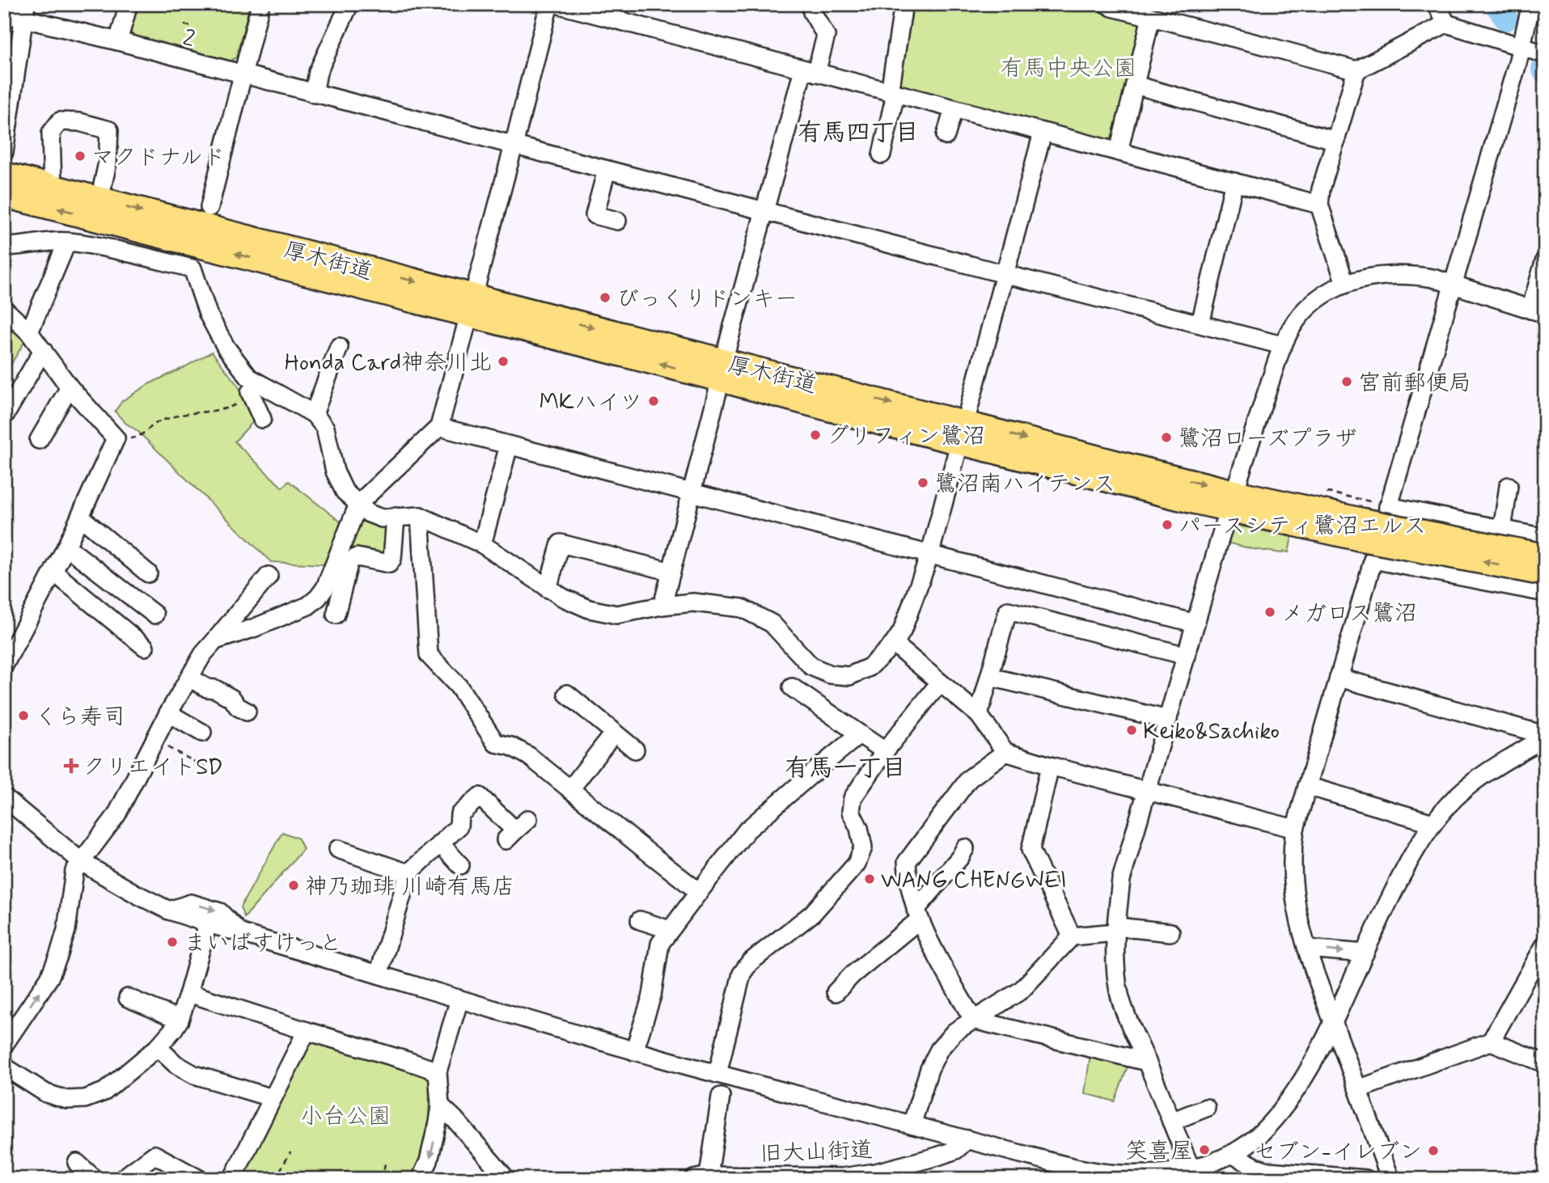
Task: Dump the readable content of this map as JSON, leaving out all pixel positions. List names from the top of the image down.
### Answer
{
  "streets": {
    "highway": ["厚木街道"],
    "street": ["2", "旧大山街道"]
  },
  "districts": ["有馬四丁目", "有馬一丁目"],
  "parks": ["有馬中央公園", "小台公園"],
  "places": {
    "other": [
      "マクドナルド",
      "びっくりドンキー",
      "Honda Card神奈川北",
      "宮前郵便局",
      "MKハイツ",
      "グリフィン鷺沼",
      "鷺沼ローズプラザ",
      "鷺沼南ハイテンス",
      "パースシティ鷺沼エルス",
      "メガロス鷺沼",
      "くら寿司",
      "Keiko&Sachiko",
      "WANG CHENGWEI",
      "神乃珈琲 川崎有馬店",
      "まいばすけっと",
      "笑喜屋",
      "セブン-イレブン"
    ],
    "health": ["クリエイトSD"]
  }
}
